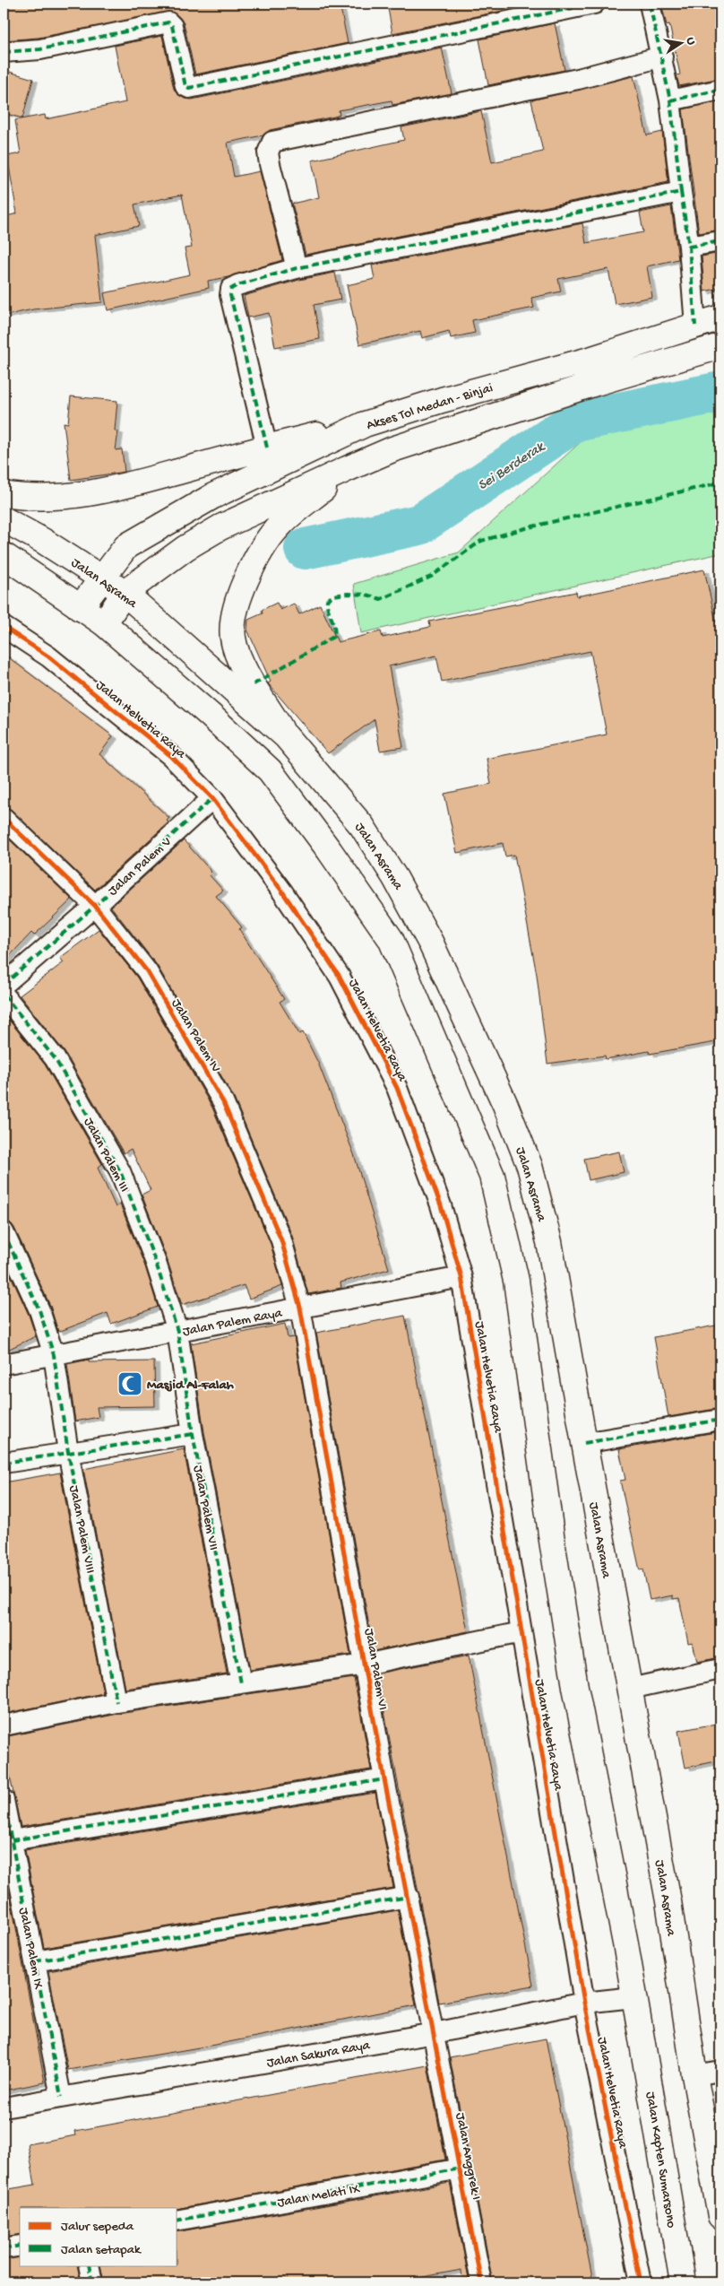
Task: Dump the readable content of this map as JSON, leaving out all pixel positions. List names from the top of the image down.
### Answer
{
  "streets": {
    "main road": ["Akses Tol Medan - Binjai", "Jalan Asrama", "Jalan Kapten Sumarsono"],
    "street": [
      "Jalan Helvetia Raya",
      "Jalan Palem V",
      "Jalan Palem IV",
      "Jalan Palem III",
      "Jalan Palem Raya",
      "Jalan Palem VII",
      "Jalan Palem VIII",
      "Jalan Palem VI",
      "Jalan Palem IX",
      "Jalan Sakura Raya",
      "Jalan Anggrek I",
      "Jalan Melati IX"
    ]
  },
  "crossings": [
    ["Akses Tol Medan - Binjai", "Jalan Asrama"],
    ["Jalan Helvetia Raya", "Jalan Palem V"],
    ["Jalan Helvetia Raya", "Jalan Palem Raya"],
    ["Jalan Helvetia Raya", "Jalan Sakura Raya"],
    ["Jalan Palem V", "Jalan Palem IV"],
    ["Jalan Palem IV", "Jalan Palem Raya"],
    ["Jalan Palem IV", "Jalan Palem VI"],
    ["Jalan Palem III", "Jalan Palem Raya"],
    ["Jalan Palem III", "Jalan Palem VII"],
    ["Jalan Palem Raya", "Jalan Palem VII"],
    ["Jalan Palem Raya", "Jalan Palem VIII"],
    ["Jalan Palem Raya", "Jalan Palem VI"],
    ["Jalan Palem VI", "Jalan Sakura Raya"],
    ["Jalan Palem VI", "Jalan Anggrek I"],
    ["Jalan Palem IX", "Jalan Sakura Raya"],
    ["Jalan Sakura Raya", "Jalan Anggrek I"],
    ["Jalan Sakura Raya", "Jalan Kapten Sumarsono"],
    ["Jalan Anggrek I", "Jalan Melati IX"]
  ],
  "water": ["Sei Berderak"],
  "places": {
    "mosque": ["Masjid Al-Falah"]
  },
  "legend": ["Jalur sepeda", "Jalan setapak"],
  "north": "right"
}
